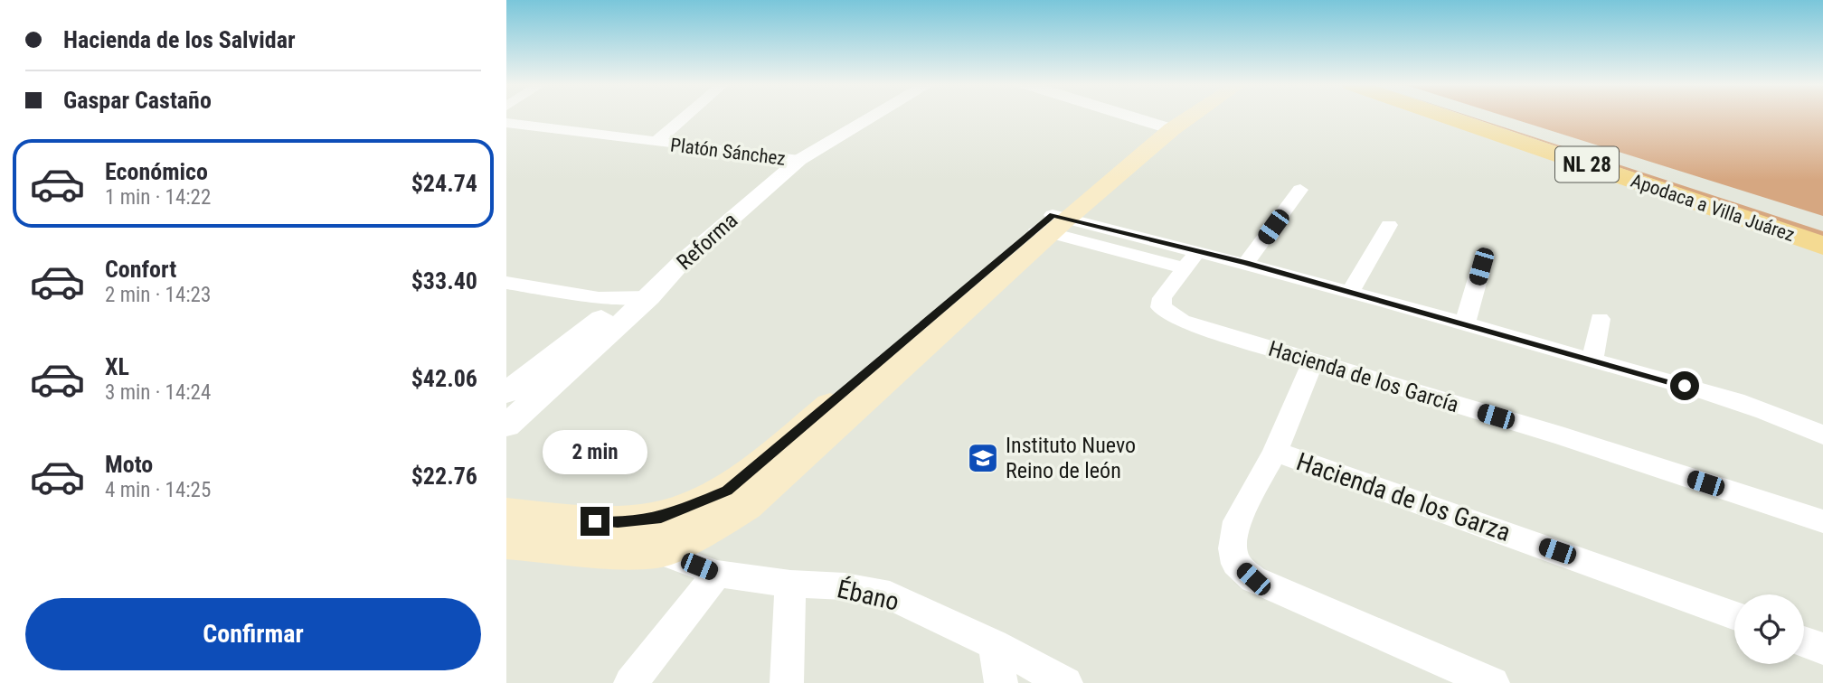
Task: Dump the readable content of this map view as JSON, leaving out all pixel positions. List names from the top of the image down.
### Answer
{
  "streets": {
    "main road": ["NL 28", "Apodaca a Villa Juárez"],
    "street": [
      "Platón Sánchez",
      "Reforma",
      "Hacienda de los García",
      "Hacienda de los Garza",
      "Ébano"
    ]
  },
  "crossings": [
    ["Platón Sánchez", "Reforma"]
  ],
  "places": {
    "school or university": ["Instituto Nuevo Reino de león"]
  },
  "page": {
    "banner": ["Hacienda de los Salvidar", "Gaspar Castaño"],
    "list": [
      {
        "name": "Económico",
        "note": "1 min · 14:22",
        "value": "$24.74"
      },
      {
        "name": "Confort",
        "note": "2 min · 14:23",
        "value": "$33.40"
      },
      {
        "name": "XL",
        "note": "3 min · 14:24",
        "value": "$42.06"
      },
      {
        "name": "Moto",
        "note": "4 min · 14:25",
        "value": "$22.76"
      }
    ],
    "bubble": "2 min",
    "buttons": "Confirmar"
  }
}
